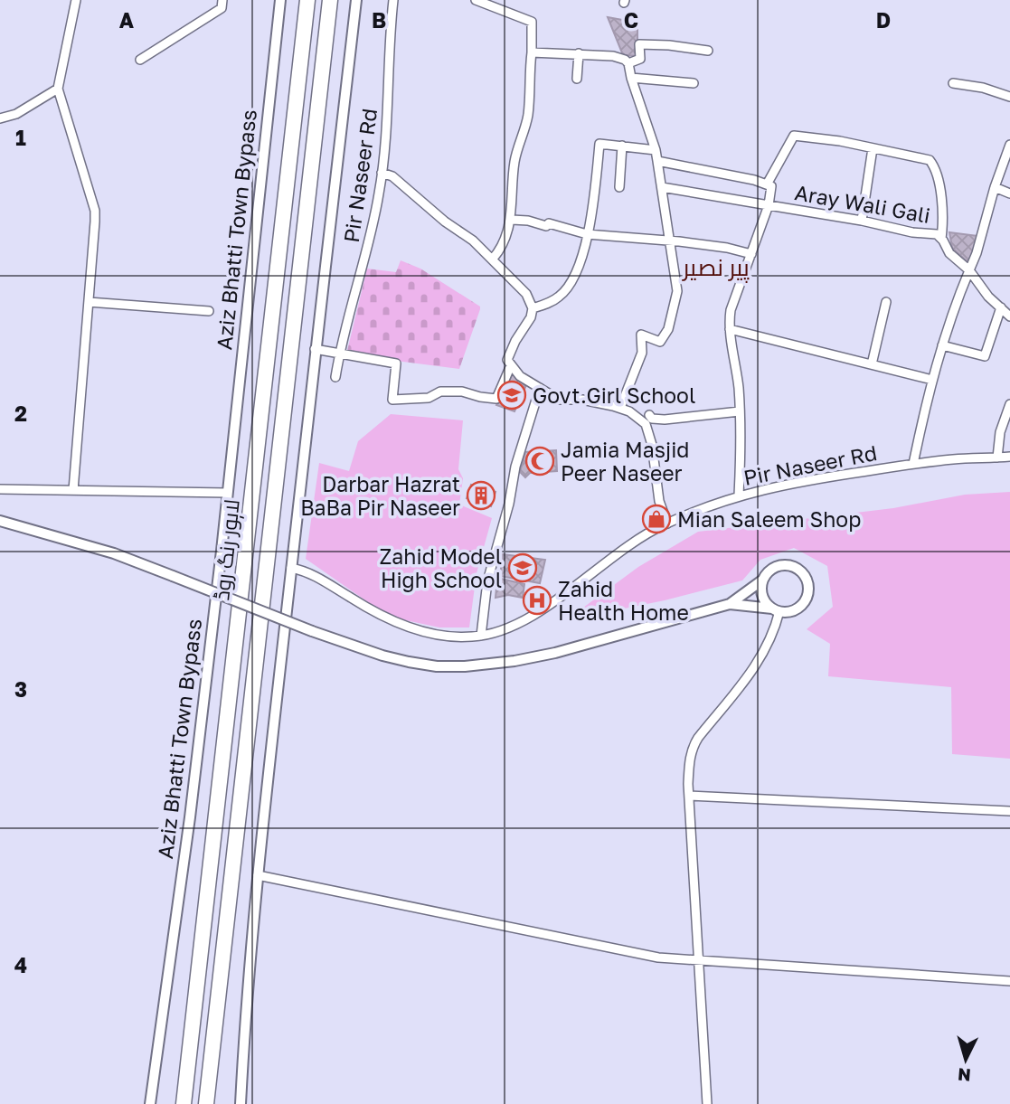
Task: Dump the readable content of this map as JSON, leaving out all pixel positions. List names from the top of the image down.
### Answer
{
  "streets": {
    "highway": ["لاہور رنگ روڈ"],
    "street": ["Pir Naseer Rd", "Aray Wali Gali", "Aziz Bhatti Town Bypass"]
  },
  "districts": ["پیر نصیر"],
  "places": {
    "school or university": ["Govt.Girl School", "Zahid Model High School"],
    "mosque": ["Jamia Masjid Peer Naseer"],
    "building": ["Darbar Hazrat BaBa Pir Naseer"],
    "shop": ["Mian Saleem Shop"],
    "hospital": ["Zahid Health Home"]
  },
  "north": "bottom",
  "grid": {
    "columns": [
      "A",
      "B",
      "C",
      "D"
    ],
    "rows": [
      "1",
      "2",
      "3",
      "4"
    ]
  }
}
